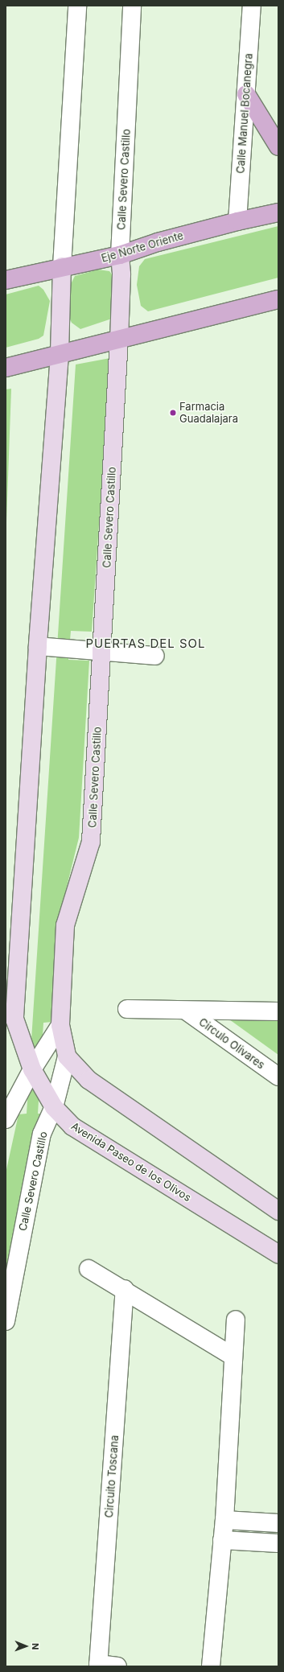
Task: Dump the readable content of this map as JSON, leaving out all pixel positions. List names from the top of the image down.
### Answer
{
  "streets": {
    "main road": ["Eje Norte Oriente"],
    "street": [
      "Calle Manuel Bocanegra",
      "Calle Severo Castillo",
      "Circulo Olivares",
      "Avenida Paseo de los Olivos",
      "Circuito Toscana"
    ]
  },
  "crossings": [
    ["Calle Manuel Bocanegra", "Eje Norte Oriente"],
    ["Calle Severo Castillo", "Eje Norte Oriente"],
    ["Calle Severo Castillo", "Avenida Paseo de los Olivos"]
  ],
  "districts": ["PUERTAS DEL SOL"],
  "places": ["Farmacia Guadalajara"],
  "north": "right"
}
